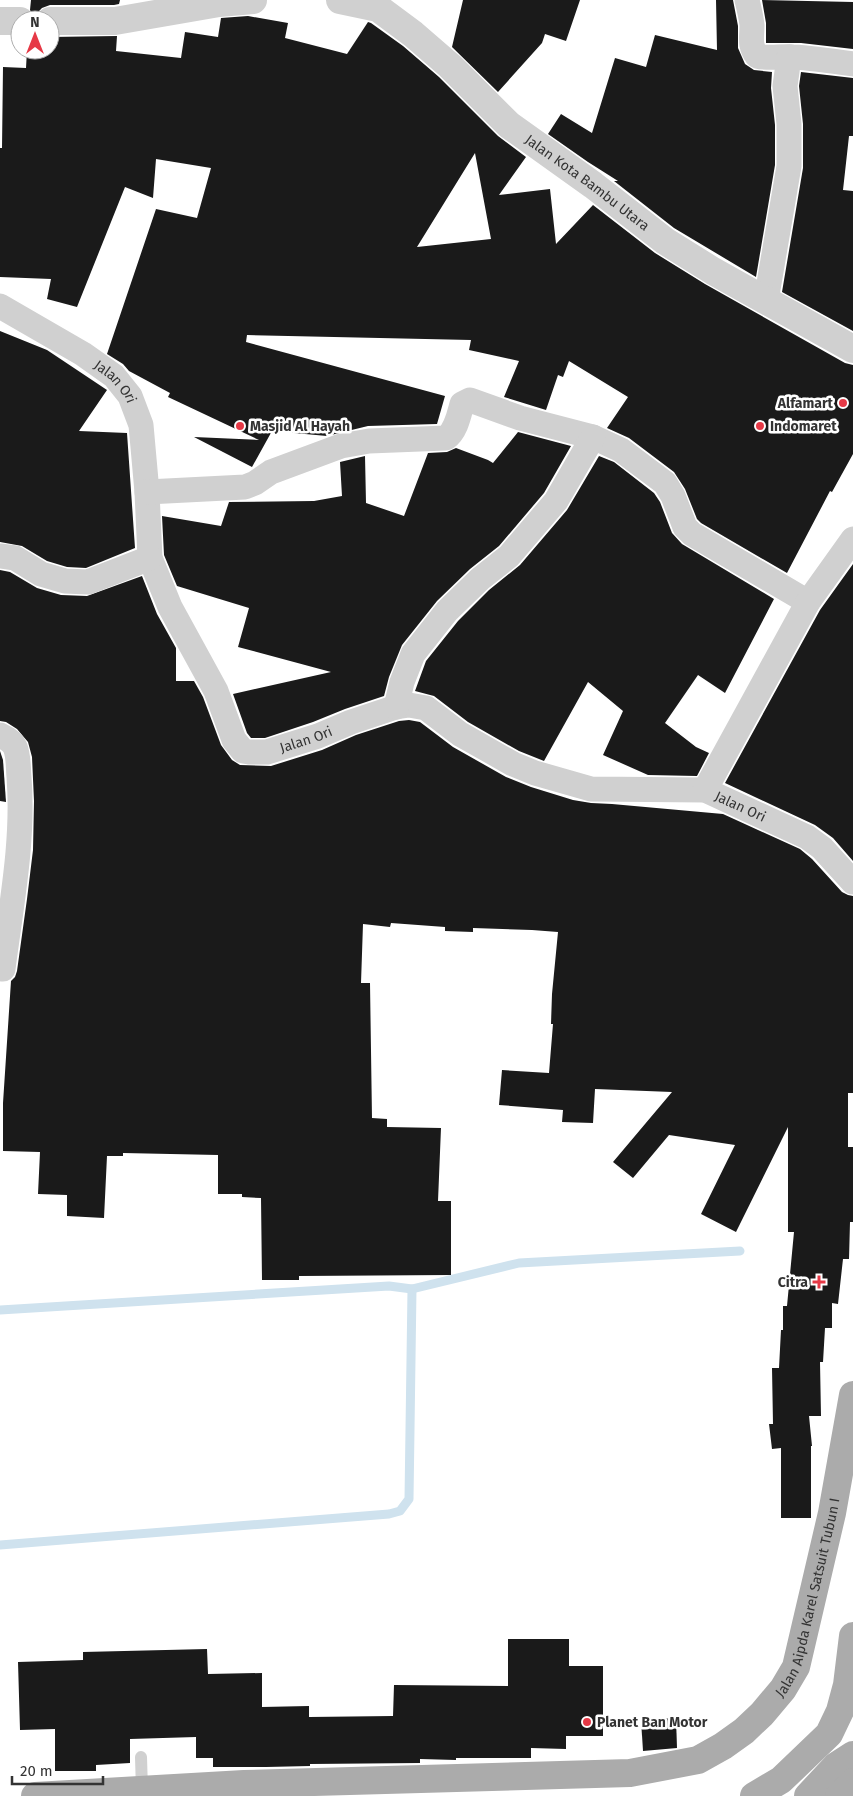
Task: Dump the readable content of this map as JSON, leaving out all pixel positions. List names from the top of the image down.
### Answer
{
  "streets": {
    "main road": ["Jalan Aipda Karel Satsuit Tubun I"],
    "street": ["Jalan Kota Bambu Utara", "Jalan Ori"]
  },
  "places": {
    "other": [
      "Alfamart",
      "Masjid Al Hayah",
      "Indomaret",
      "Planet Ban Motor"
    ],
    "health": ["Citra"]
  },
  "scale_bar": "20 m",
  "north": "top"
}
